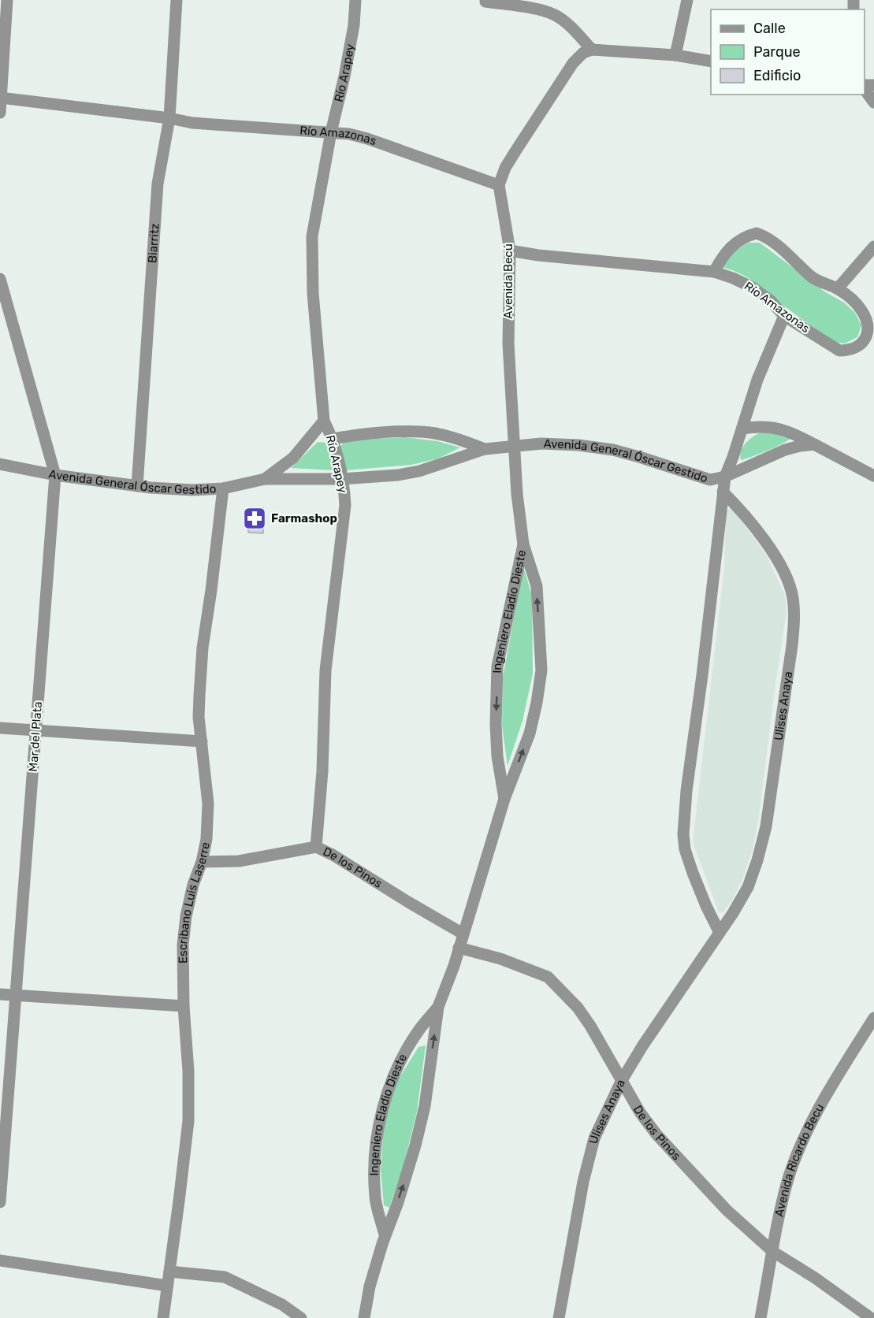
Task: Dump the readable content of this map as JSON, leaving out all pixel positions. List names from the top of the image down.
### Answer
{
  "streets": {
    "street": [
      "Río Arapey",
      "Río Amazonas",
      "Biarritz",
      "Avenida Becú",
      "Avenida General Óscar Gestido",
      "Ingeniero Eladio Dieste",
      "Ulises Anaya",
      "Mar del Plata",
      "De los Pinos",
      "Escribano Luis Laserre",
      "Avenida Ricardo Becu"
    ]
  },
  "crossings": [
    ["Río Arapey", "Río Amazonas"],
    ["Río Arapey", "Avenida General Óscar Gestido"],
    ["Río Arapey", "De los Pinos"],
    ["Río Amazonas", "Biarritz"],
    ["Río Amazonas", "Avenida Becú"],
    ["Biarritz", "Avenida General Óscar Gestido"],
    ["Avenida Becú", "Avenida General Óscar Gestido"],
    ["Avenida Becú", "Ingeniero Eladio Dieste"],
    ["Avenida General Óscar Gestido", "Mar del Plata"],
    ["Avenida General Óscar Gestido", "Escribano Luis Laserre"],
    ["Ingeniero Eladio Dieste", "De los Pinos"],
    ["Ulises Anaya", "De los Pinos"],
    ["De los Pinos", "Escribano Luis Laserre"],
    ["De los Pinos", "Avenida Ricardo Becu"]
  ],
  "places": {
    "pharmacy": ["Farmashop"]
  },
  "legend": ["Calle", "Parque", "Edificio"]
}
